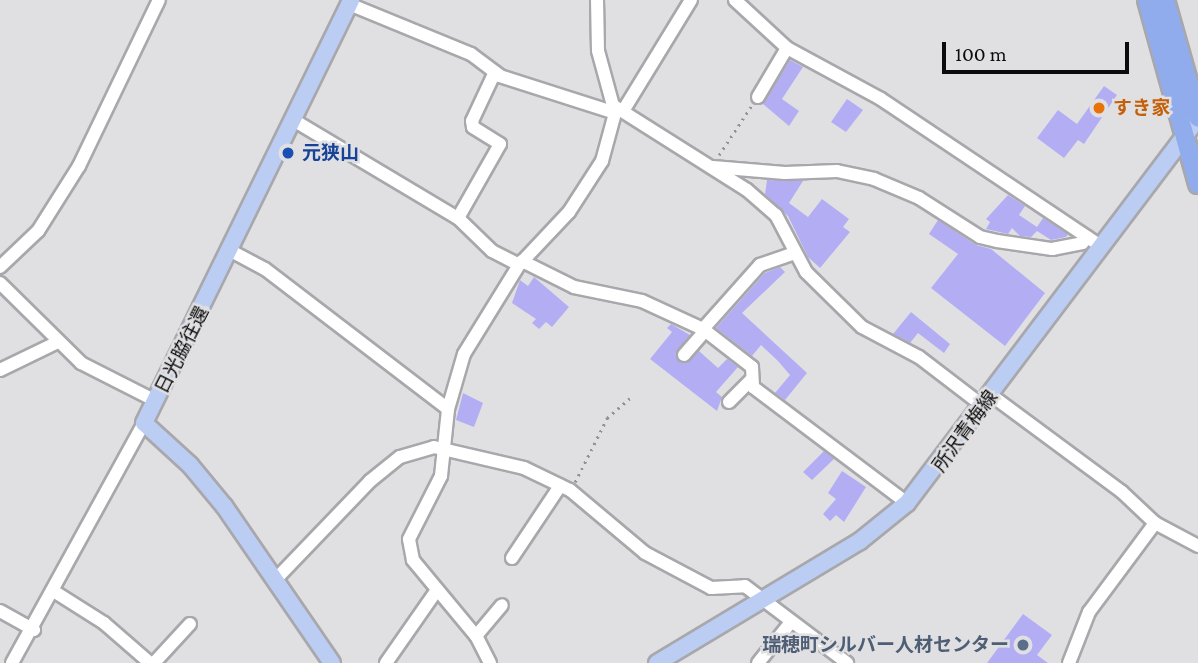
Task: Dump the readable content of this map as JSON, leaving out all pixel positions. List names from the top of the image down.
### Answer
{
  "streets": {
    "main road": ["日光脇往還", "所沢青梅線"]
  },
  "places": ["すき家", "元狭山", "瑞穂町シルバー人材センター"],
  "scale_bar": "100 m"
}
